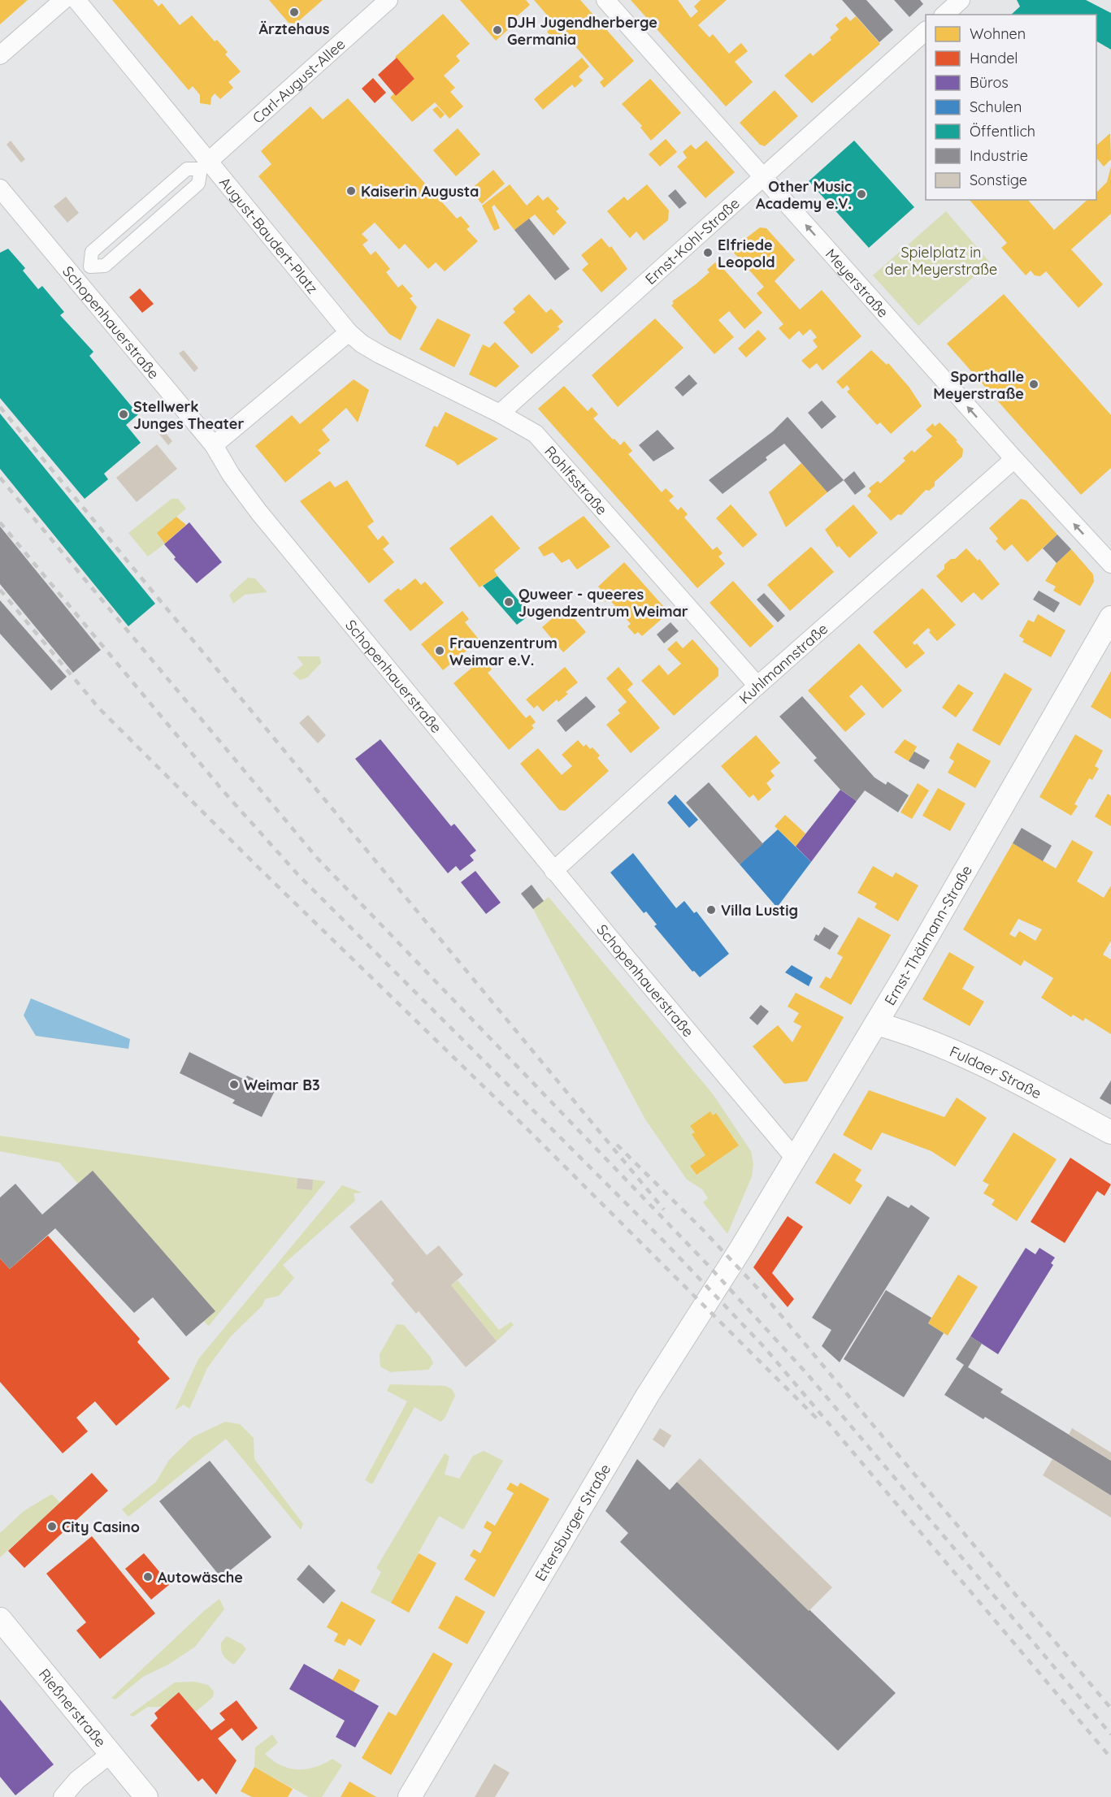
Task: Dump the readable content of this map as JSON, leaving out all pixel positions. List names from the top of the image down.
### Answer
{
  "streets": {
    "street": [
      "Carl-August-Allee",
      "August-Baudert-Platz",
      "Ernst-Kohl-Straße",
      "Meyerstraße",
      "Schopenhauerstraße",
      "Rohlfsstraße",
      "Kuhlmannstraße",
      "Ernst-Thälmann-Straße",
      "Fuldaer Straße",
      "Ettersburger Straße",
      "Rießnerstraße"
    ]
  },
  "crossings": [
    ["Carl-August-Allee", "August-Baudert-Platz"],
    ["August-Baudert-Platz", "Rohlfsstraße"],
    ["Ernst-Kohl-Straße", "Meyerstraße"],
    ["Ernst-Kohl-Straße", "Rohlfsstraße"],
    ["Meyerstraße", "Kuhlmannstraße"],
    ["Schopenhauerstraße", "Kuhlmannstraße"],
    ["Schopenhauerstraße", "Ernst-Thälmann-Straße"],
    ["Rohlfsstraße", "Kuhlmannstraße"],
    ["Ernst-Thälmann-Straße", "Fuldaer Straße"],
    ["Ernst-Thälmann-Straße", "Ettersburger Straße"]
  ],
  "one_way": ["Meyerstraße"],
  "parks": ["Spielplatz in der Meyerstraße"],
  "places": [
    "Ärztehaus",
    "DJH Jugendherberge Germania",
    "Kaiserin Augusta",
    "Other Music Academy e.V.",
    "Elfriede Leopold",
    "Sporthalle Meyerstraße",
    "Stellwerk Junges Theater",
    "Quweer - queeres Jugendzentrum Weimar",
    "Frauenzentrum Weimar e.V.",
    "Villa Lustig",
    "Weimar B3",
    "City Casino",
    "Autowäsche"
  ],
  "legend": [
    "Wohnen",
    "Handel",
    "Büros",
    "Schulen",
    "Öffentlich",
    "Industrie",
    "Sonstige"
  ]
}
